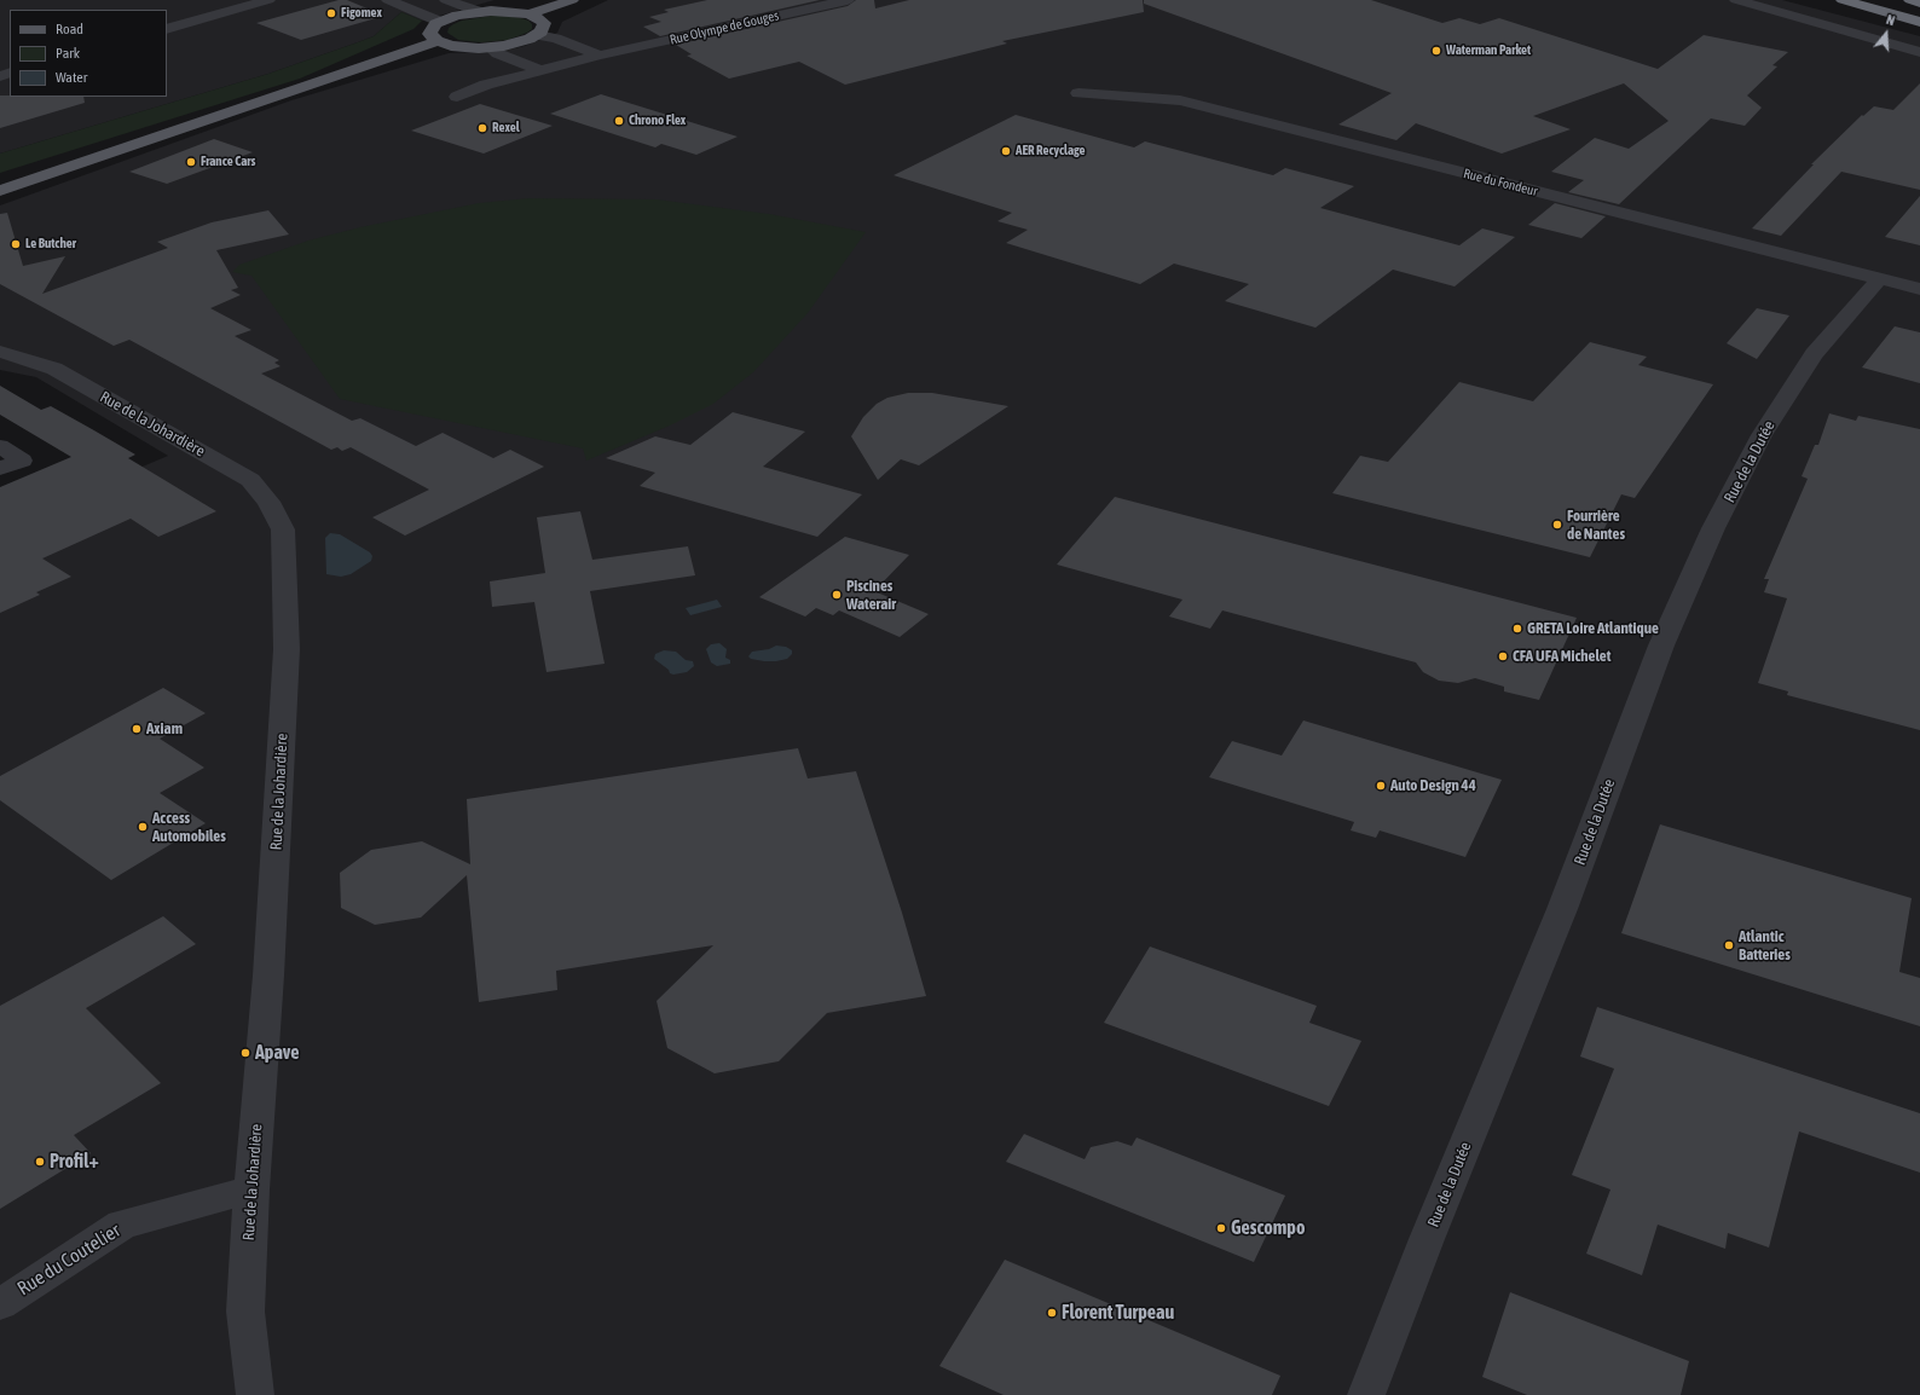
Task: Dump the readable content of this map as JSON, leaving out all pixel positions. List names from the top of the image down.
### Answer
{
  "streets": {
    "street": [
      "Rue Olympe de Gouges",
      "Rue du Fondeur",
      "Rue de la Johardière",
      "Rue de la Dutée",
      "Rue du Coutelier"
    ]
  },
  "crossings": [
    ["Rue du Fondeur", "Rue de la Dutée"],
    ["Rue de la Johardière", "Rue du Coutelier"]
  ],
  "places": [
    "Figomex",
    "Waterman Parket",
    "Chrono Flex",
    "Rexel",
    "AER Recyclage",
    "France Cars",
    "Le Butcher",
    "Fourrière de Nantes",
    "Piscines Waterair",
    "GRETA Loire Atlantique",
    "CFA UFA Michelet",
    "Axiam",
    "Auto Design 44",
    "Access Automobiles",
    "Atlantic Batteries",
    "Apave",
    "Profil+",
    "Gescompo",
    "Florent Turpeau"
  ],
  "legend": ["Road", "Park", "Water"],
  "north": "top"
}
